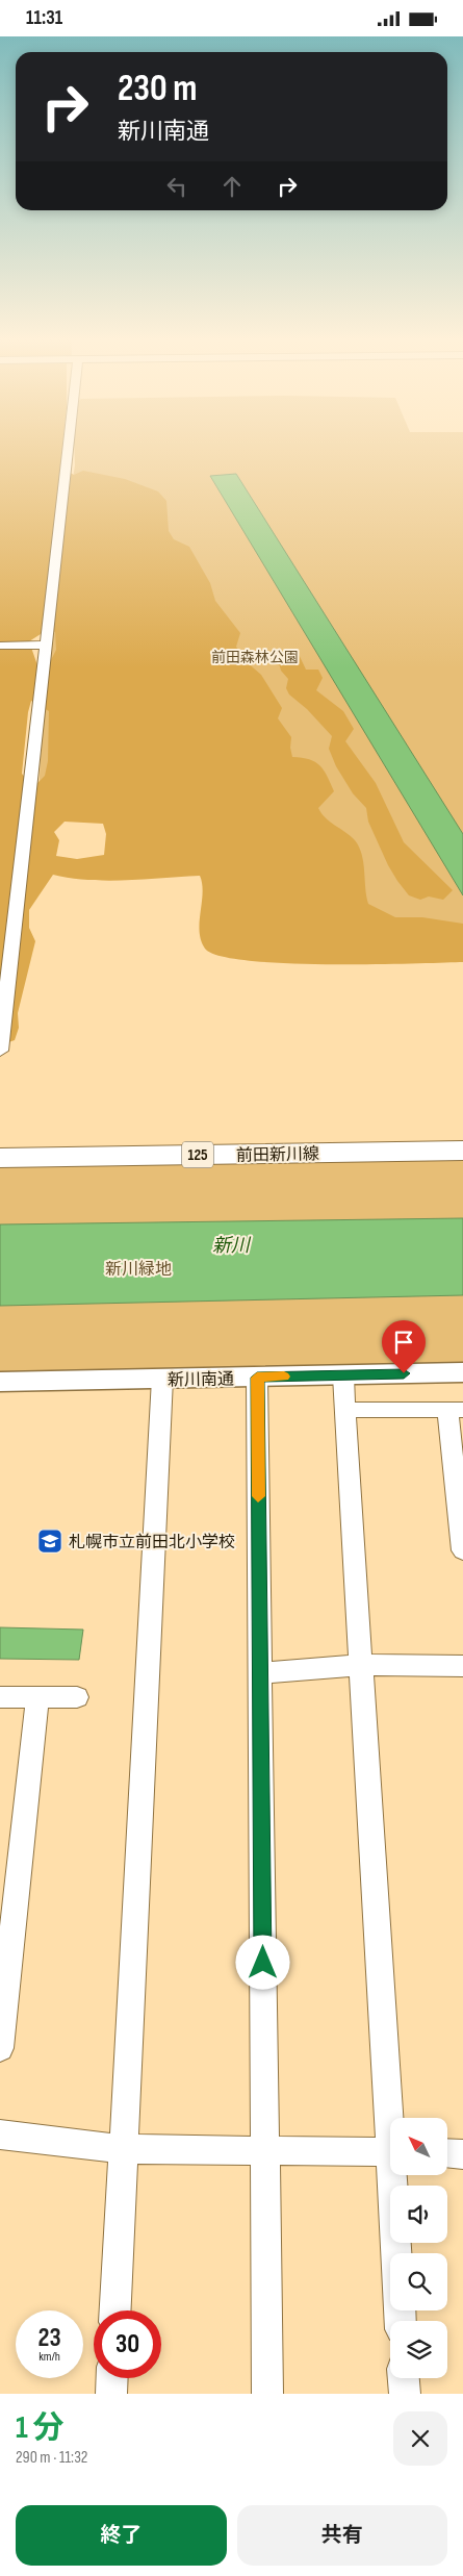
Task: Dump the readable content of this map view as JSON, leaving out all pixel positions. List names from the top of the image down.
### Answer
{
  "streets": {
    "main road": ["前田新川線", "125"],
    "street": ["新川南通"]
  },
  "water": ["新川"],
  "parks": ["前田森林公園", "新川緑地"],
  "places": {
    "school or university": ["札幌市立前田北小学校"]
  },
  "north": "top left",
  "page": {
    "status": "11:31",
    "turn": ["230 m", "新川南通"],
    "speed": "23 km/h",
    "limit": "30",
    "heading": ["1 分", "290 m · 11:32"],
    "buttons": ["終了", "共有"]
  }
}
